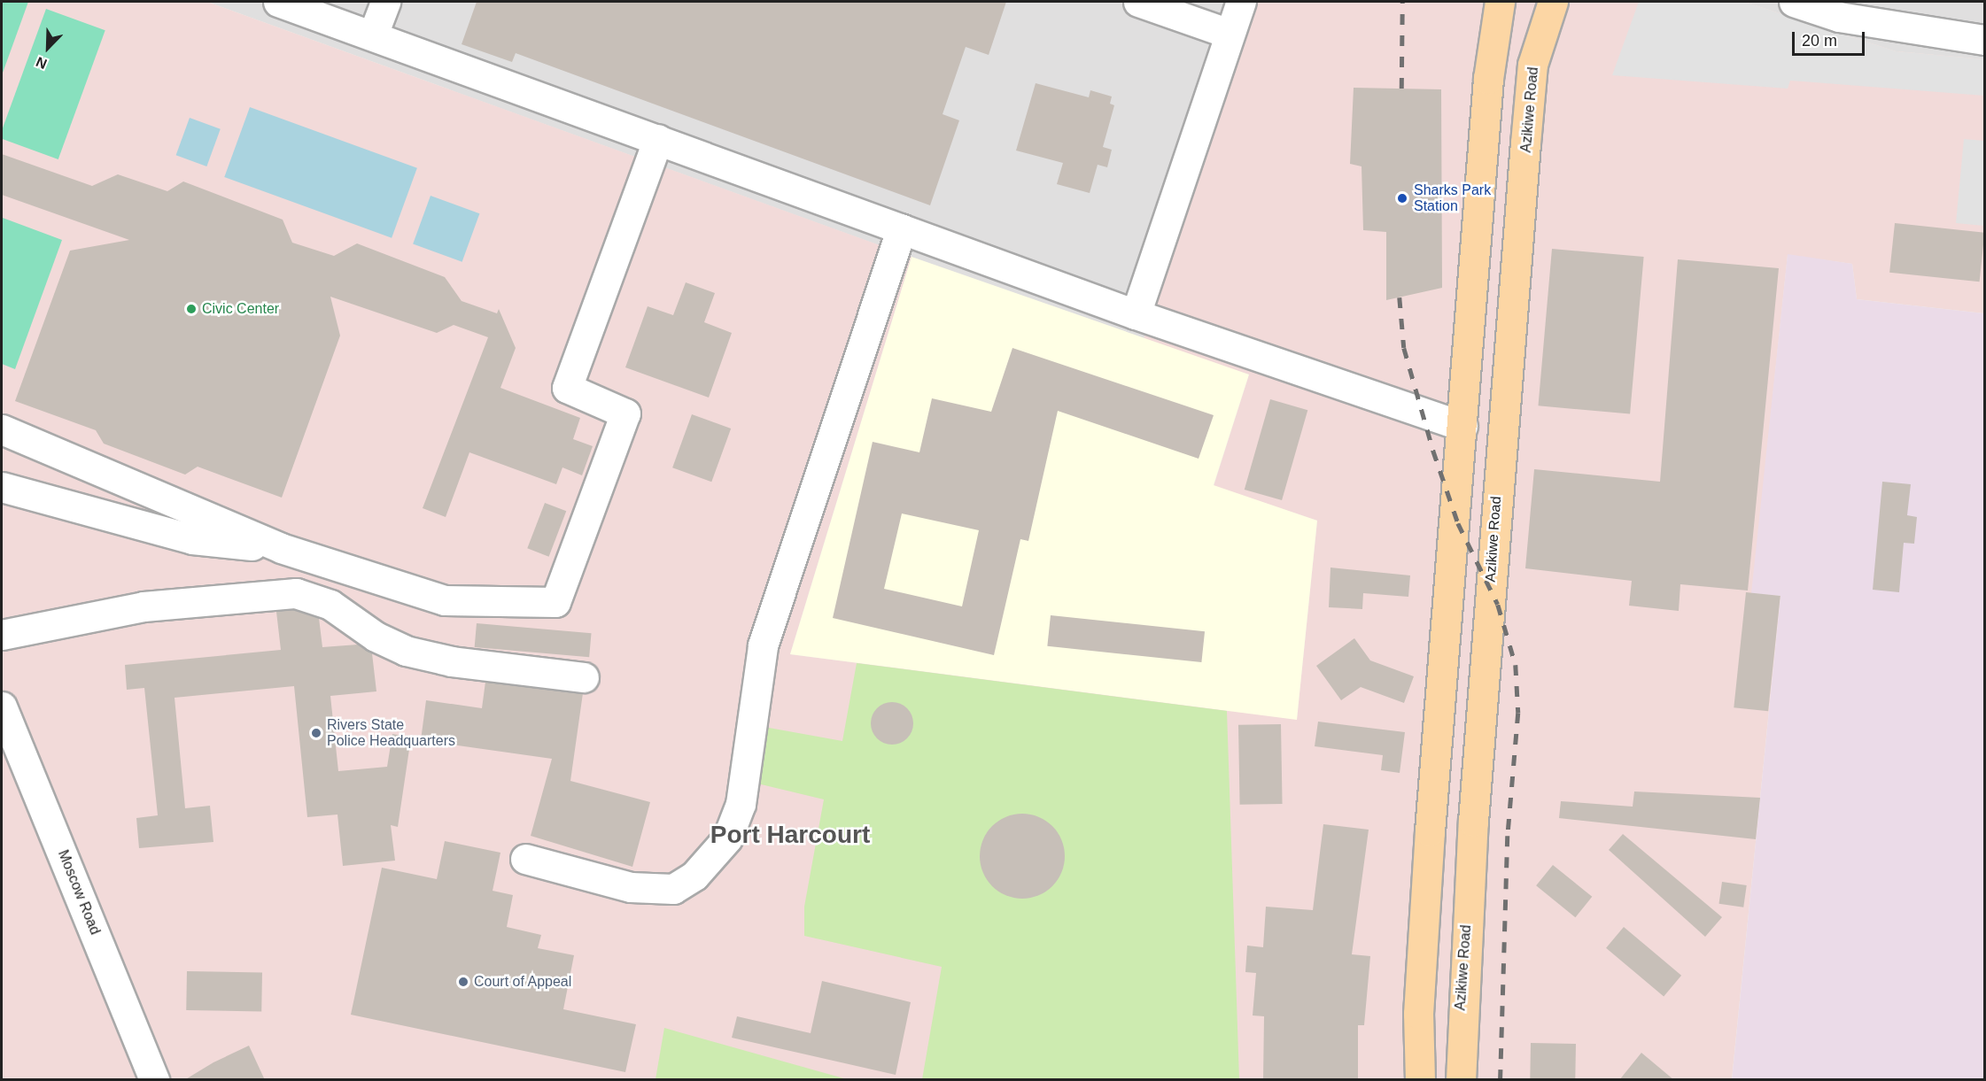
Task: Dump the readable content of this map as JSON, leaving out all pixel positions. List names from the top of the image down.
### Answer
{
  "streets": {
    "main road": ["Azikiwe Road"],
    "street": ["Moscow Road"]
  },
  "districts": ["Port Harcourt"],
  "places": [
    "Sharks Park Station",
    "Civic Center",
    "Rivers State Police Headquarters",
    "Court of Appeal"
  ],
  "scale_bar": "20 m",
  "north": "bottom left"
}
